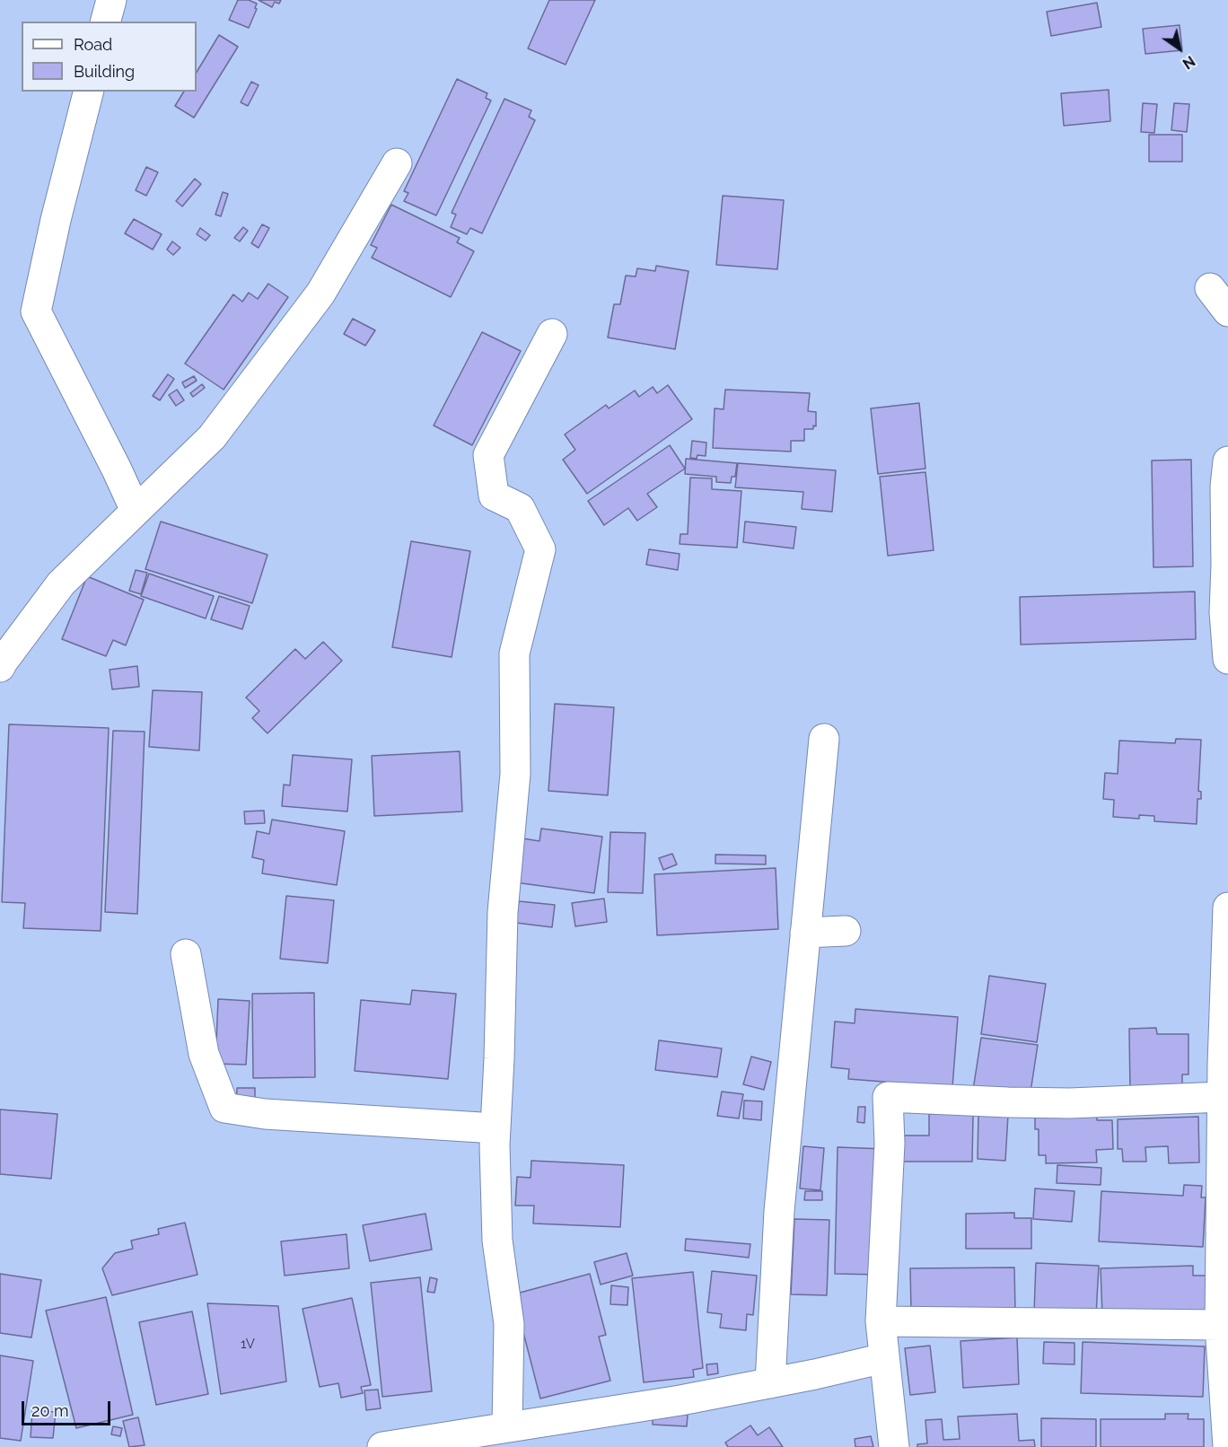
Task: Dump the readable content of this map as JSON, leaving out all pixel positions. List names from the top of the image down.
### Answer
{
  "house_numbers": ["1V"],
  "legend": ["Road", "Building"],
  "scale_bar": "20 m",
  "north": "bottom right"
}
